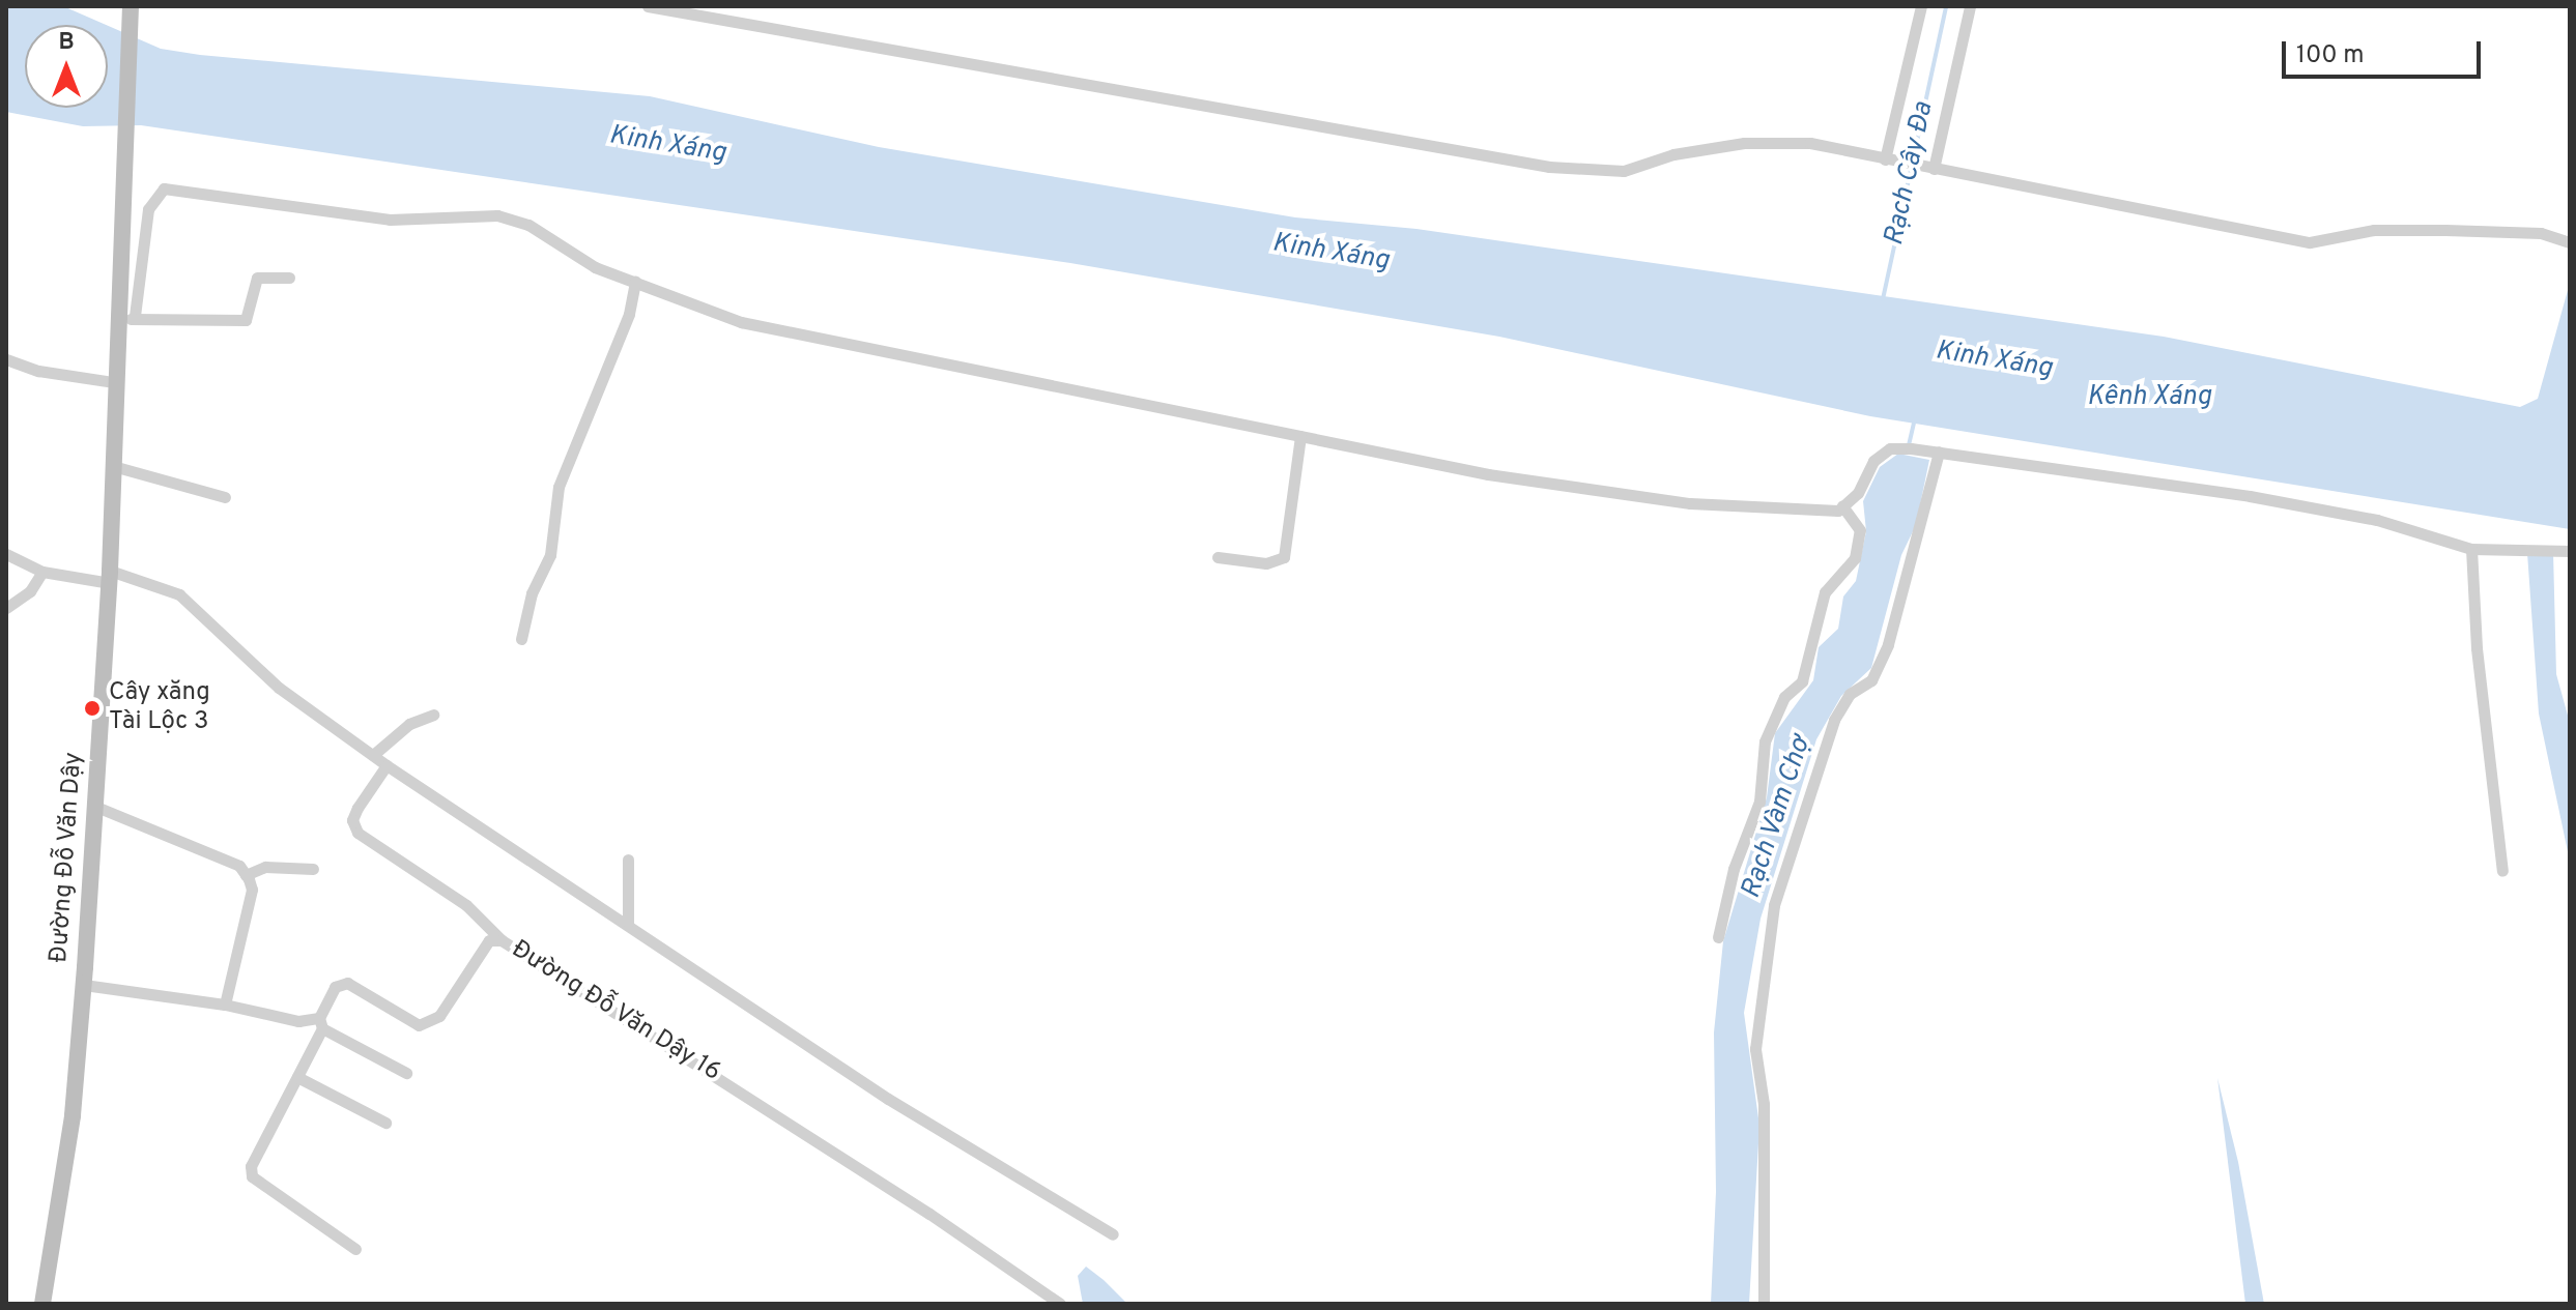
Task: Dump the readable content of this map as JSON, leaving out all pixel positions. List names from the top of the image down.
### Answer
{
  "streets": {
    "main road": ["Đường Đỗ Văn Dậy"],
    "street": ["Đường Đỗ Văn Dậy 16"]
  },
  "water": [
    "Kinh Xáng",
    "Rạch Cây Đa",
    "Kênh Xáng",
    "Rạch Vàm Chợ"
  ],
  "places": ["Cây xăng Tài Lộc 3"],
  "scale_bar": "100 m",
  "north": "top"
}
